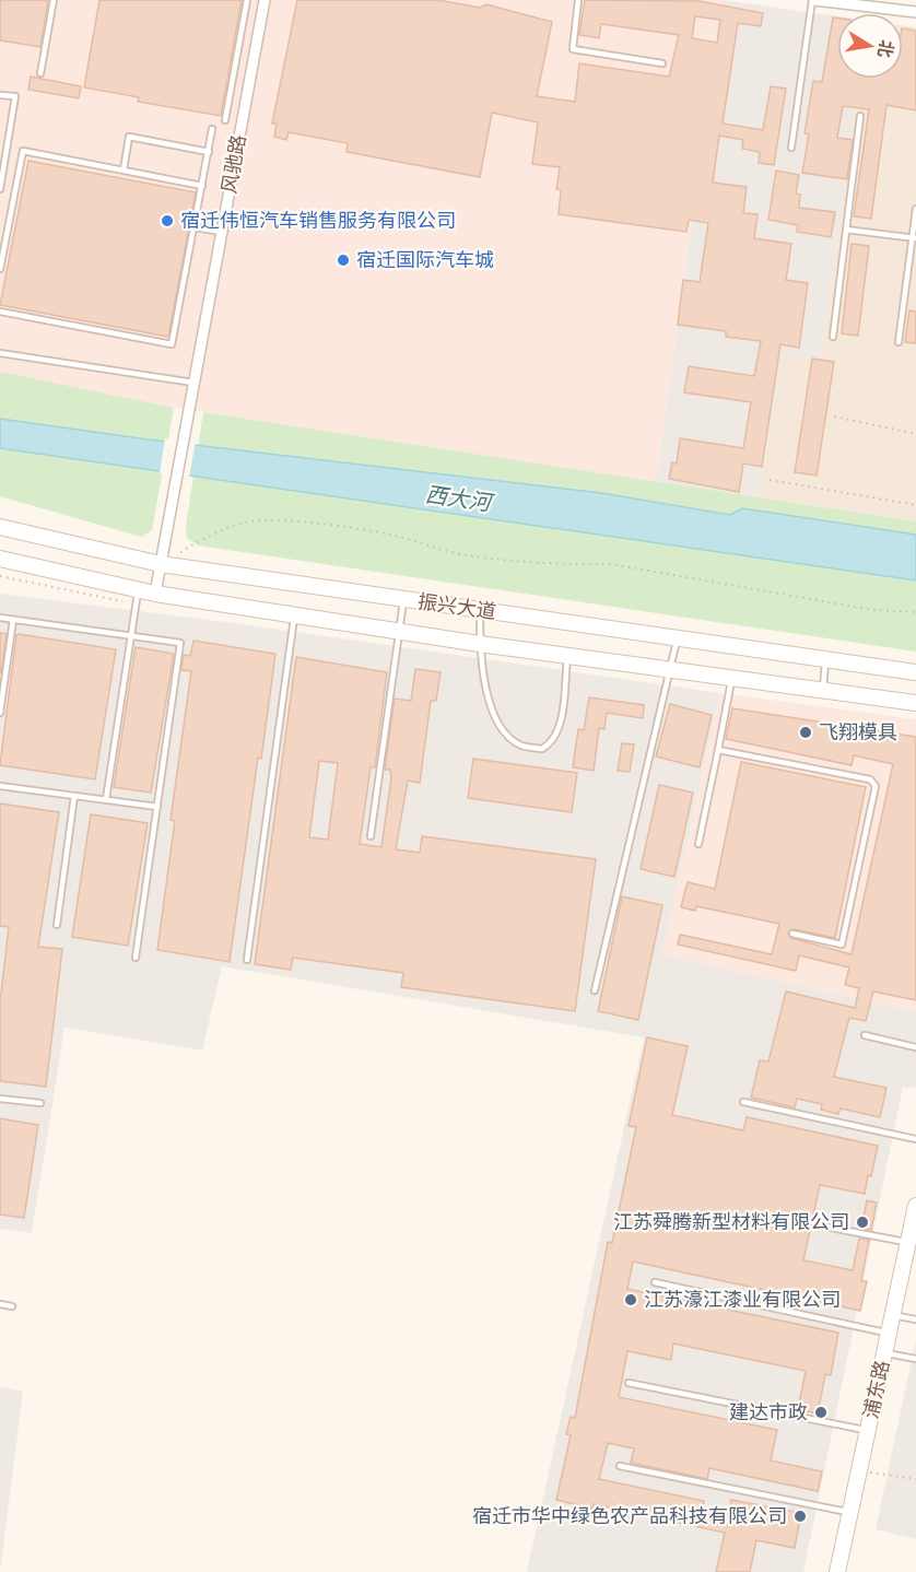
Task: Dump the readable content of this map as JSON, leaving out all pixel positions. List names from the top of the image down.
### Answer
{
  "streets": {
    "main road": ["振兴大道", "浦东路"],
    "street": ["风驰路"]
  },
  "crossings": [
    ["风驰路", "振兴大道"]
  ],
  "water": ["西大河"],
  "places": [
    "宿迁伟恒汽车销售服务有限公司",
    "宿迁国际汽车城",
    "飞翔模具",
    "江苏舜腾新型材料有限公司",
    "江苏濠江漆业有限公司",
    "建达市政",
    "宿迁市华中绿色农产品科技有限公司"
  ],
  "north": "right"
}
